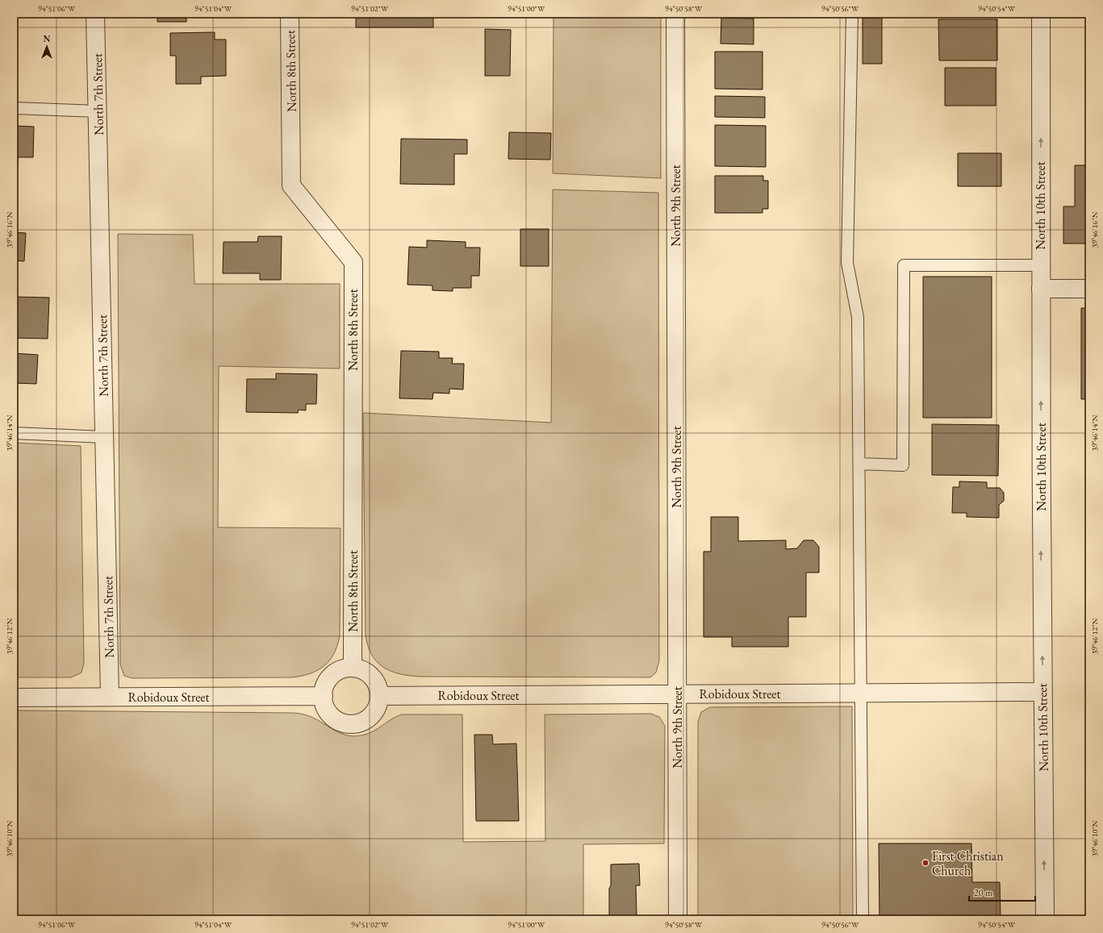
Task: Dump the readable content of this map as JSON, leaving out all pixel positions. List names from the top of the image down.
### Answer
{
  "streets": {
    "street": [
      "North 8th Street",
      "North 7th Street",
      "North 9th Street",
      "North 10th Street",
      "Robidoux Street"
    ]
  },
  "crossings": [
    ["North 8th Street", "Robidoux Street"],
    ["North 7th Street", "Robidoux Street"],
    ["North 9th Street", "Robidoux Street"],
    ["North 10th Street", "Robidoux Street"]
  ],
  "one_way": ["North 10th Street"],
  "places": ["First Christian Church"],
  "scale_bar": "20 m",
  "north": "top",
  "coordinates": [
    "94°51'06\"W",
    "94°51'04\"W",
    "94°51'02\"W",
    "94°51'00\"W",
    "94°50'58\"W",
    "94°50'56\"W",
    "94°50'54\"W",
    "39°46'16\"N",
    "39°46'14\"N",
    "39°46'12\"N",
    "39°46'10\"N"
  ]
}
